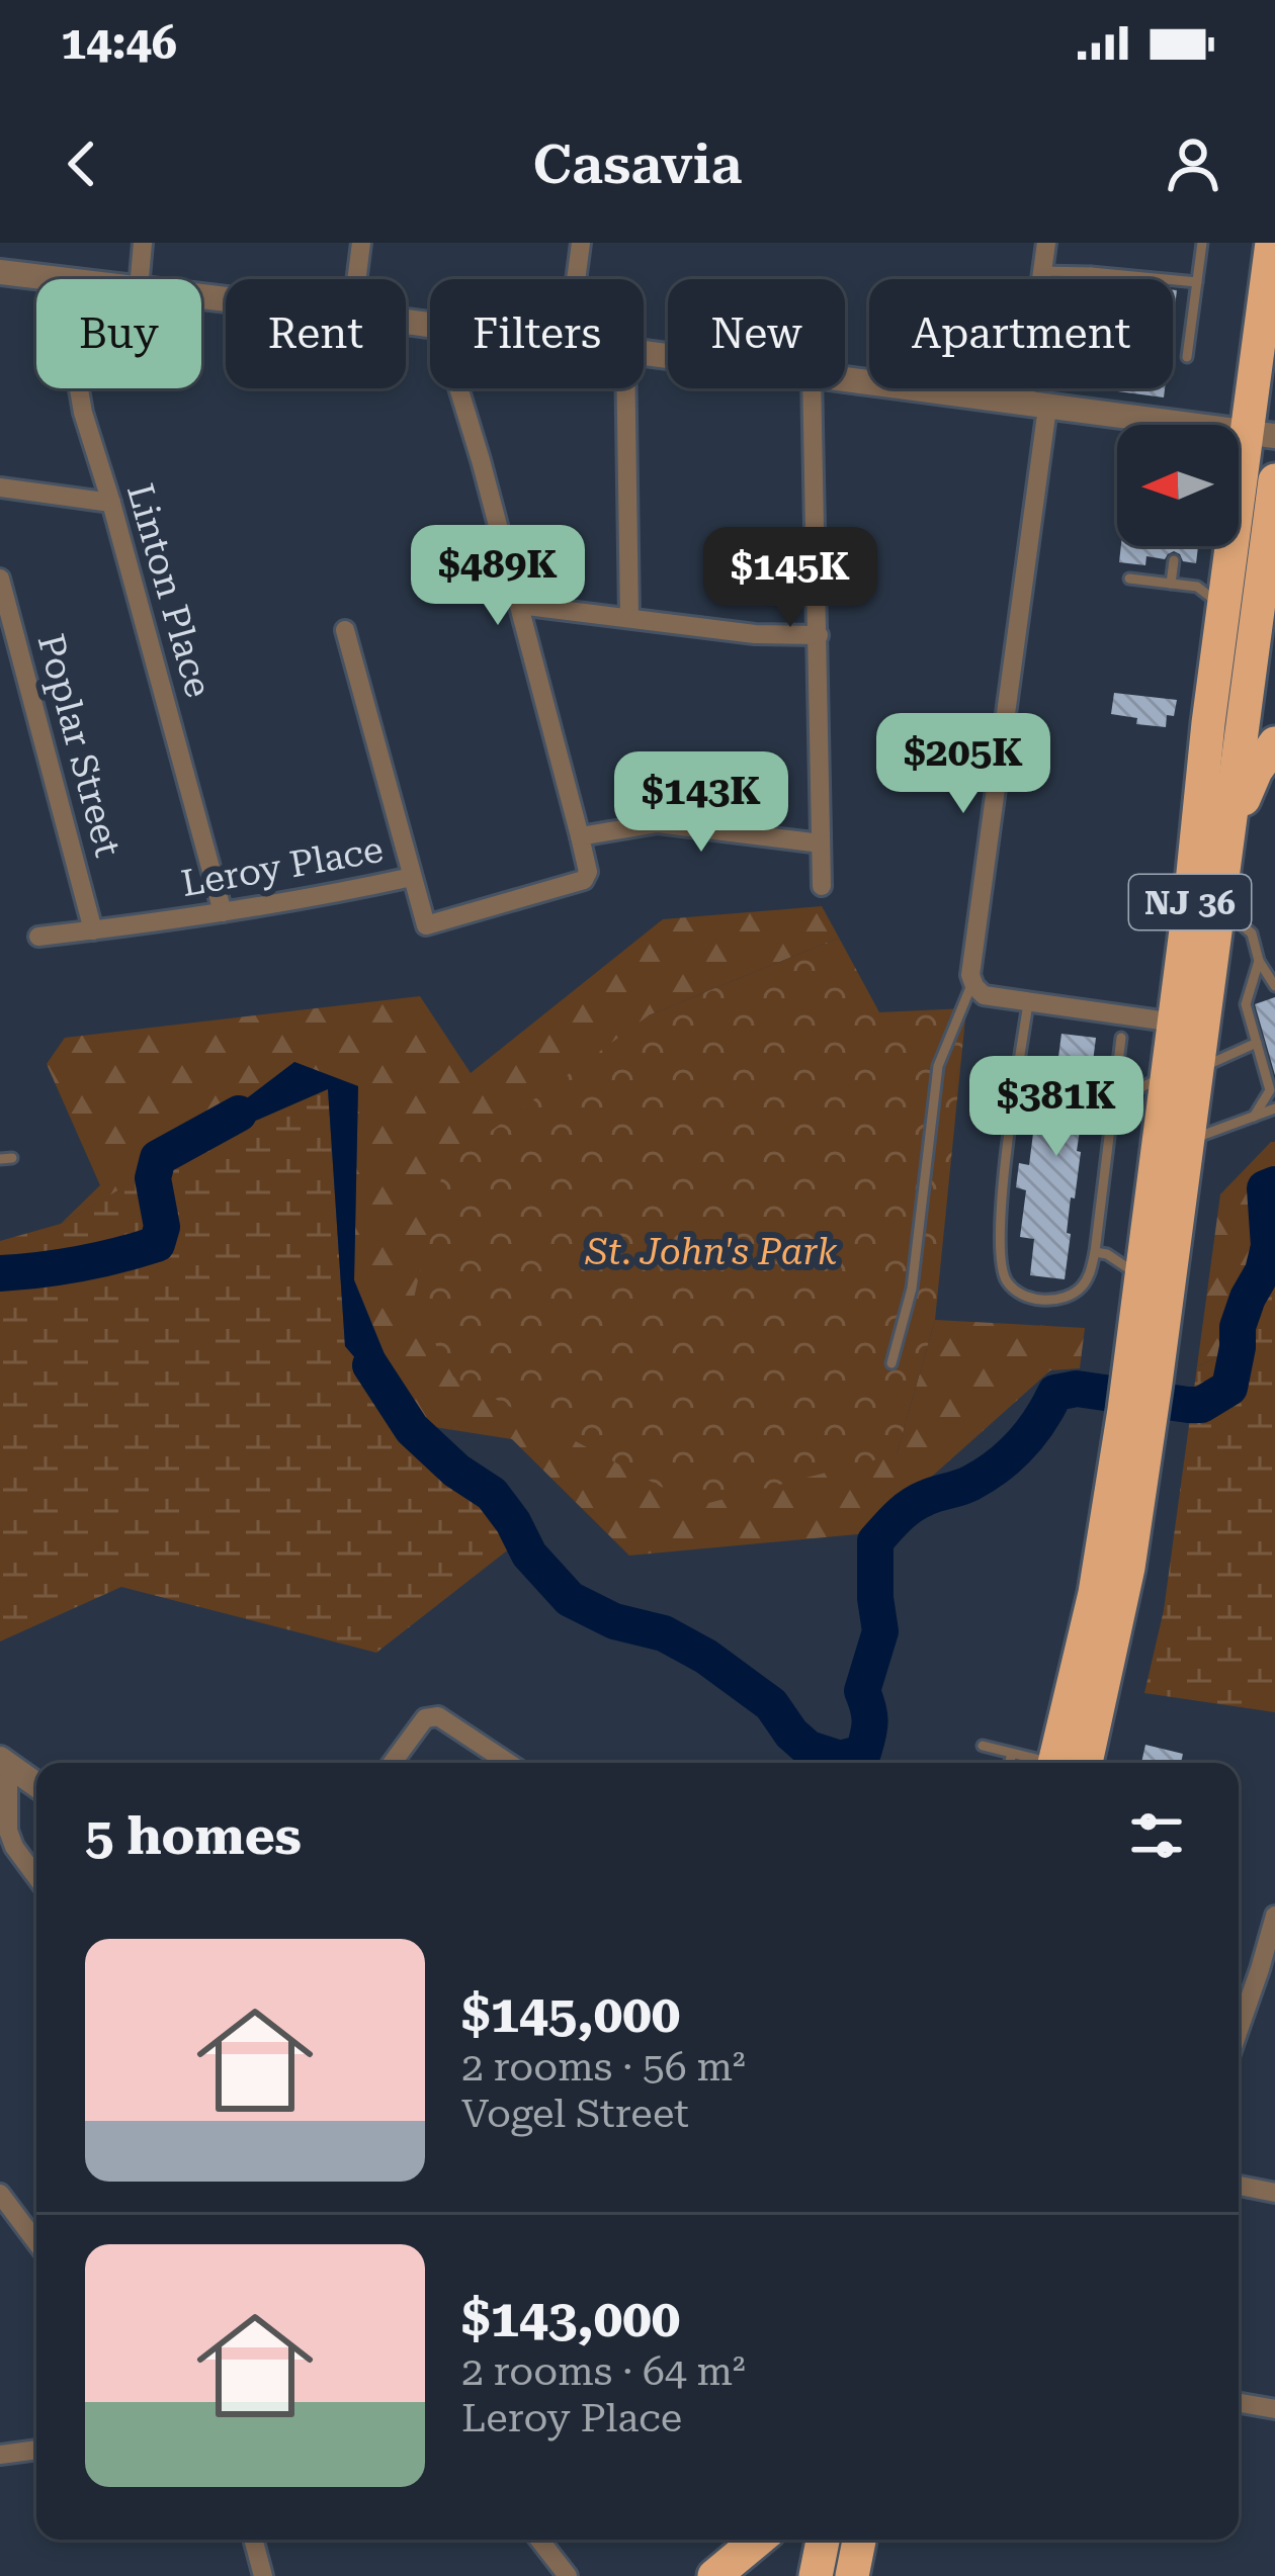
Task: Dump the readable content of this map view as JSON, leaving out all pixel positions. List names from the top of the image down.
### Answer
{
  "streets": {
    "highway": ["NJ 36"],
    "street": ["Linton Place", "Poplar Street", "Leroy Place"]
  },
  "crossings": [
    ["Linton Place", "Leroy Place"],
    ["Poplar Street", "Leroy Place"]
  ],
  "parks": ["St. John's Park"],
  "north": "left",
  "page": {
    "status": "14:46",
    "header": "Casavia",
    "chip": [
      "Buy",
      "Rent",
      "Filters",
      "New",
      "Apartment"
    ],
    "price": [
      "$489K",
      "$145K",
      "$205K",
      "$143K",
      "$381K"
    ],
    "heading": "5 homes",
    "list": [
      {
        "name": "$145,000",
        "note": "2 rooms · 56 m² · Vogel Street"
      },
      {
        "name": "$143,000",
        "note": "2 rooms · 64 m² · Leroy Place"
      }
    ]
  }
}
